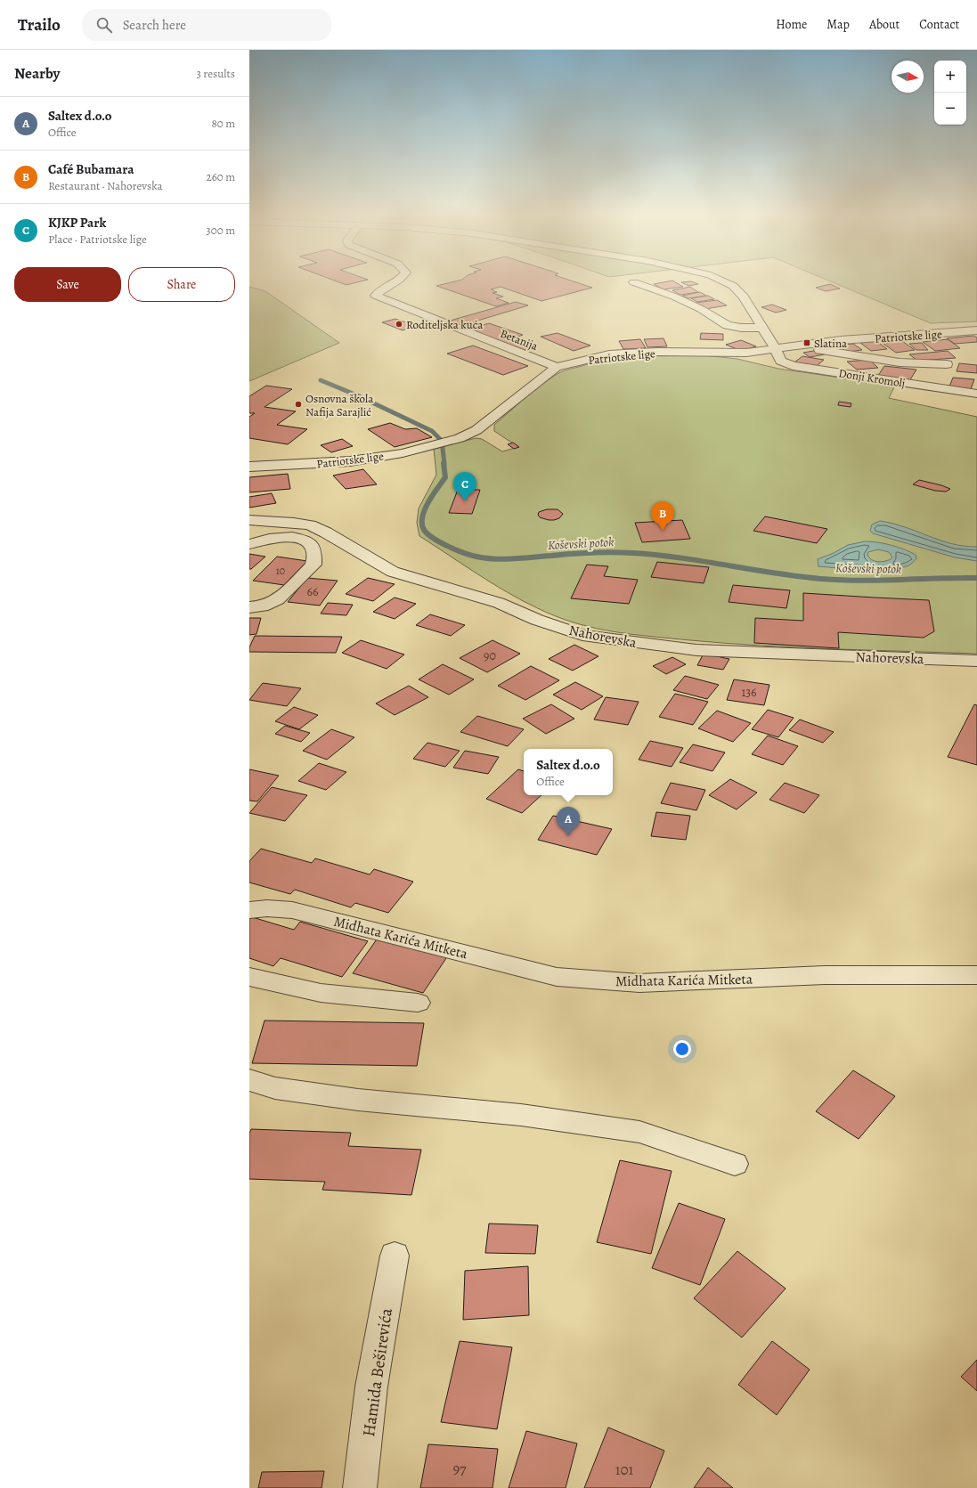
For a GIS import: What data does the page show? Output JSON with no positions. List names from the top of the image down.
{
  "streets": {
    "street": [
      "Patriotske lige",
      "Betanija",
      "Donji Kromolj",
      "Nahorevska",
      "Midhata Karića Mitketa",
      "Hamida Beširevića"
    ]
  },
  "crossings": [
    ["Patriotske lige", "Betanija"],
    ["Patriotske lige", "Donji Kromolj"]
  ],
  "water": ["Koševski potok"],
  "places": {
    "other": ["Roditeljska kuća", "Osnovna škola Nafija Sarajlić"],
    "transit": ["Slatina"]
  },
  "house_numbers": [
    "10",
    "66",
    "90",
    "136",
    "97",
    "101"
  ],
  "north": "right",
  "page": {
    "header": "Trailo",
    "search": "Search here",
    "nav": [
      "Home",
      "Map",
      "About",
      "Contact"
    ],
    "heading": ["Nearby", "3 results"],
    "map_buttons": ["+", "−"],
    "list": [
      {
        "mark": "A",
        "name": "Saltex d.o.o",
        "note": "Office",
        "value": "80 m"
      },
      {
        "mark": "B",
        "name": "Café Bubamara",
        "note": "Restaurant · Nahorevska",
        "value": "260 m"
      },
      {
        "mark": "C",
        "name": "KJKP Park",
        "note": "Place · Patriotske lige",
        "value": "300 m"
      }
    ],
    "buttons": ["Save", "Share"],
    "pins": ["C", "B", "A"],
    "popup": ["Saltex d.o.o", "Office"]
  }
}
